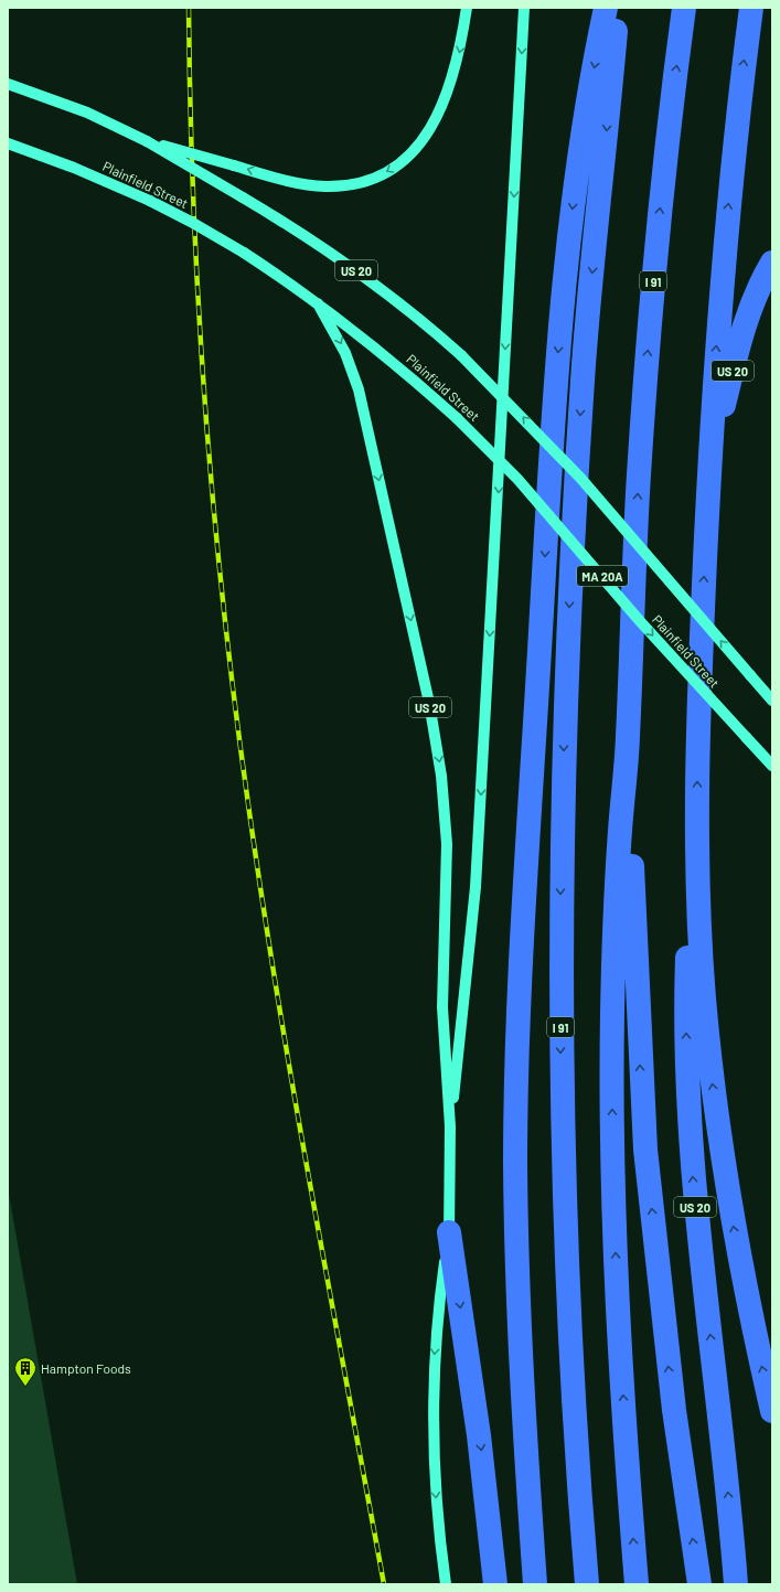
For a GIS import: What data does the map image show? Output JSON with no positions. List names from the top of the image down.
{
  "streets": {
    "highway": ["US 20", "I 91"],
    "main road": ["Plainfield Street", "MA 20A"]
  },
  "crossings": [
    ["Plainfield Street", "US 20"]
  ],
  "places": {
    "building": ["Hampton Foods"]
  }
}
